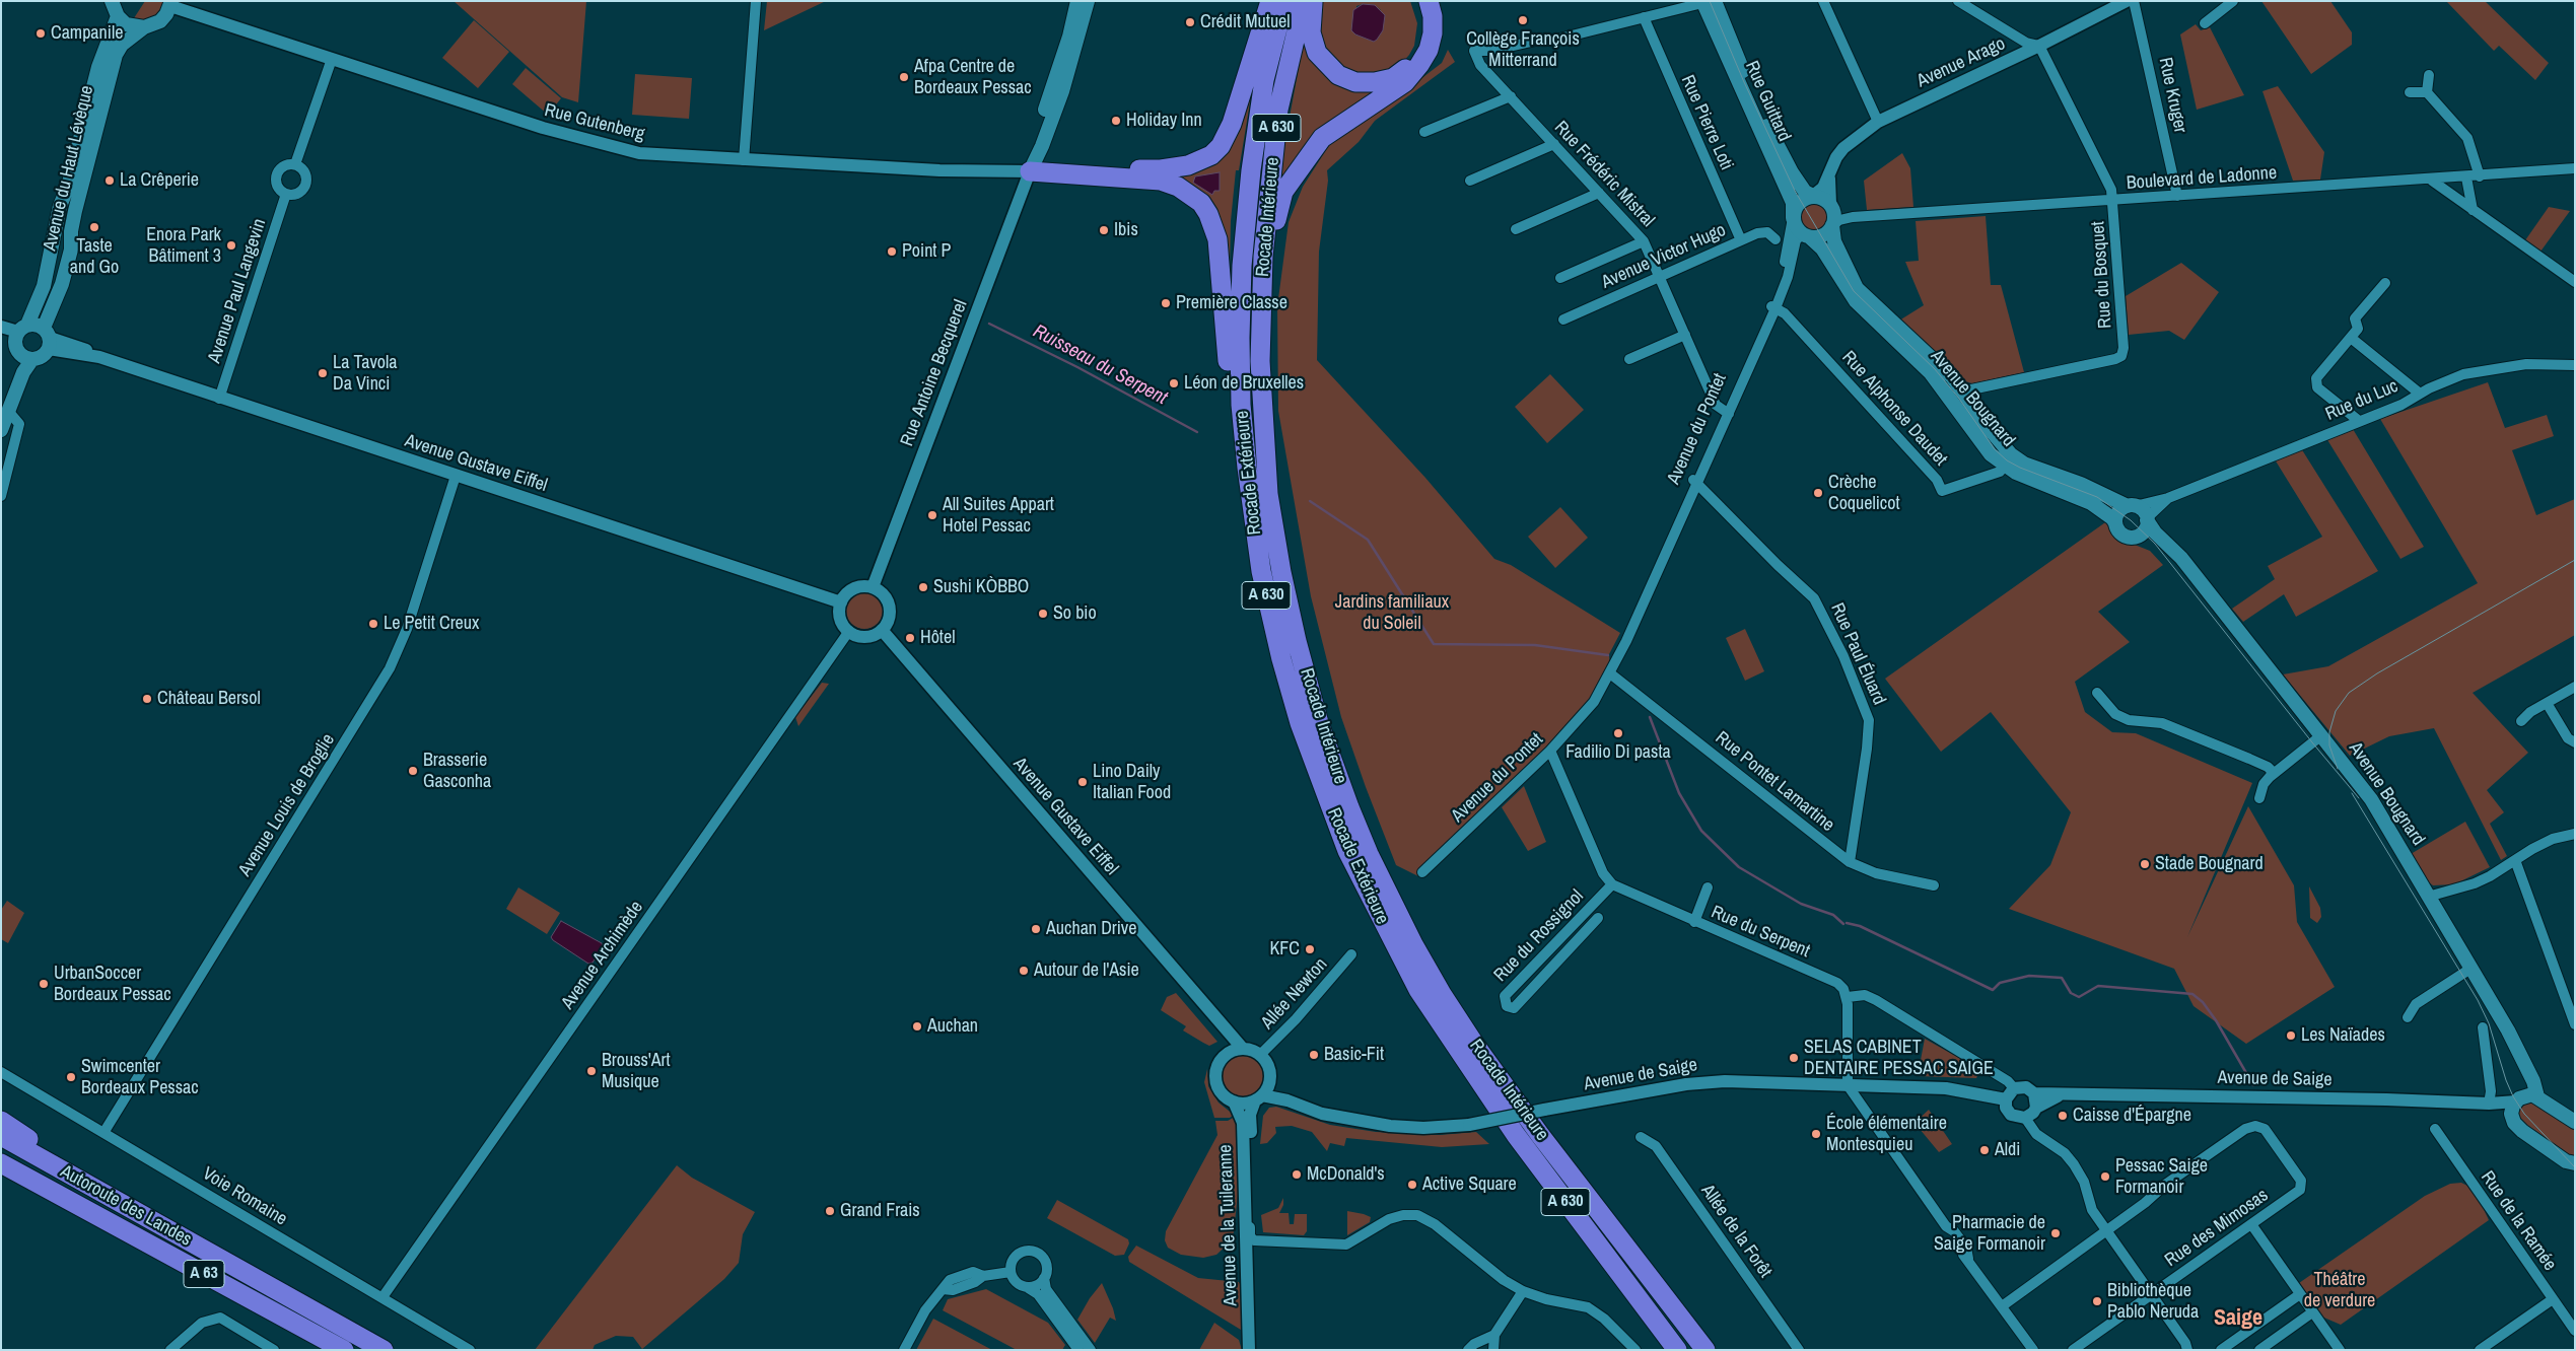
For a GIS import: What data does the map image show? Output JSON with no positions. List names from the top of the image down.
{
  "streets": {
    "highway": [
      "A 630",
      "Rocade Intérieure",
      "Rocade Extérieure",
      "Autoroute des Landes",
      "A 63"
    ],
    "main road": [
      "Rue Guittard",
      "Avenue du Haut Lévèque",
      "Rue Antoine Becquerel",
      "Avenue Bougnard"
    ],
    "street": [
      "Avenue Arago",
      "Rue Kruger",
      "Rue Gutenberg",
      "Rue Pierre Loti",
      "Rue Frédéric Mistral",
      "Boulevard de Ladonne",
      "Avenue Victor Hugo",
      "Rue du Bosquet",
      "Avenue Paul Langevin",
      "Rue du Luc",
      "Rue Alphonse Daudet",
      "Avenue du Pontet",
      "Avenue Gustave Eiffel",
      "Rue Paul Éluard",
      "Rue Pontet Lamartine",
      "Avenue Louis de Broglie",
      "Rue du Serpent",
      "Rue du Rossignol",
      "Avenue Archimède",
      "Allée Newton",
      "Avenue de Saige",
      "Voie Romaine",
      "Rue de la Ramée",
      "Avenue de la Tuileranne",
      "Rue des Mimosas",
      "Allée de la Forêt"
    ]
  },
  "crossings": [
    ["Avenue Arago", "Rue Guittard"],
    ["Avenue Arago", "Boulevard de Ladonne"],
    ["Avenue Arago", "Rue du Bosquet"],
    ["Avenue Arago", "Avenue Bougnard"],
    ["Avenue Arago", "Avenue du Pontet"],
    ["Rue Kruger", "Boulevard de Ladonne"],
    ["Rue Guittard", "Boulevard de Ladonne"],
    ["Rue Guittard", "Avenue Bougnard"],
    ["Rue Guittard", "Avenue du Pontet"],
    ["Rue Gutenberg", "Avenue du Haut Lévèque"],
    ["Rue Gutenberg", "Rue Antoine Becquerel"],
    ["Rue Pierre Loti", "Rue Frédéric Mistral"],
    ["Rue Pierre Loti", "Avenue Victor Hugo"],
    ["Avenue du Haut Lévèque", "Avenue Gustave Eiffel"],
    ["Rue Frédéric Mistral", "Avenue Victor Hugo"],
    ["Rue Frédéric Mistral", "Avenue du Pontet"],
    ["Boulevard de Ladonne", "Rue du Bosquet"],
    ["Boulevard de Ladonne", "Avenue Bougnard"],
    ["Boulevard de Ladonne", "Avenue du Pontet"],
    ["Avenue Victor Hugo", "Avenue du Pontet"],
    ["Rue du Bosquet", "Avenue Bougnard"],
    ["Avenue Paul Langevin", "Avenue Gustave Eiffel"],
    ["Rue Antoine Becquerel", "Avenue Gustave Eiffel"],
    ["Rue Antoine Becquerel", "Avenue Archimède"],
    ["Avenue Bougnard", "Rue du Luc"],
    ["Avenue Bougnard", "Rue Alphonse Daudet"],
    ["Avenue Bougnard", "Avenue du Pontet"],
    ["Rue Alphonse Daudet", "Avenue du Pontet"],
    ["Avenue du Pontet", "Rue Paul Éluard"],
    ["Avenue du Pontet", "Rue Pontet Lamartine"],
    ["Avenue Gustave Eiffel", "Avenue Louis de Broglie"],
    ["Avenue Gustave Eiffel", "Avenue Archimède"],
    ["Avenue Gustave Eiffel", "Allée Newton"],
    ["Avenue Gustave Eiffel", "Avenue de Saige"],
    ["Avenue Gustave Eiffel", "Avenue de la Tuileranne"],
    ["Rue Paul Éluard", "Rue Pontet Lamartine"],
    ["Avenue Louis de Broglie", "Voie Romaine"],
    ["Rue du Serpent", "Rue du Rossignol"],
    ["Avenue Archimède", "Voie Romaine"],
    ["Allée Newton", "Avenue de Saige"],
    ["Allée Newton", "Avenue de la Tuileranne"],
    ["Avenue de Saige", "Avenue de la Tuileranne"]
  ],
  "districts": ["Saige"],
  "water": ["Ruisseau du Serpent"],
  "parks": ["Jardins familiaux du Soleil", "Théâtre de verdure"],
  "places": [
    "Collège François Mitterrand",
    "Crédit Mutuel",
    "Campanile",
    "Afpa Centre de Bordeaux Pessac",
    "Holiday Inn",
    "La Crêperie",
    "Taste and Go",
    "Ibis",
    "Enora Park Bâtiment 3",
    "Point P",
    "Première Classe",
    "La Tavola Da Vinci",
    "Léon de Bruxelles",
    "Crèche Coquelicot",
    "All Suites Appart Hotel Pessac",
    "Sushi KÒBBO",
    "So bio",
    "Le Petit Creux",
    "Hôtel",
    "Château Bersol",
    "Fadilio Di pasta",
    "Brasserie Gasconha",
    "Lino Daily Italian Food",
    "Stade Bougnard",
    "Auchan Drive",
    "KFC",
    "Autour de l'Asie",
    "UrbanSoccer Bordeaux Pessac",
    "Auchan",
    "Les Naïades",
    "Basic-Fit",
    "SELAS CABINET DENTAIRE PESSAC SAIGE",
    "Brouss'Art Musique",
    "Swimcenter Bordeaux Pessac",
    "Caisse d'Épargne",
    "École élémentaire Montesquieu",
    "Aldi",
    "McDonald's",
    "Pessac Saige Formanoir",
    "Active Square",
    "Grand Frais",
    "Pharmacie de Saige Formanoir",
    "Bibliothèque Pablo Neruda"
  ]
}
